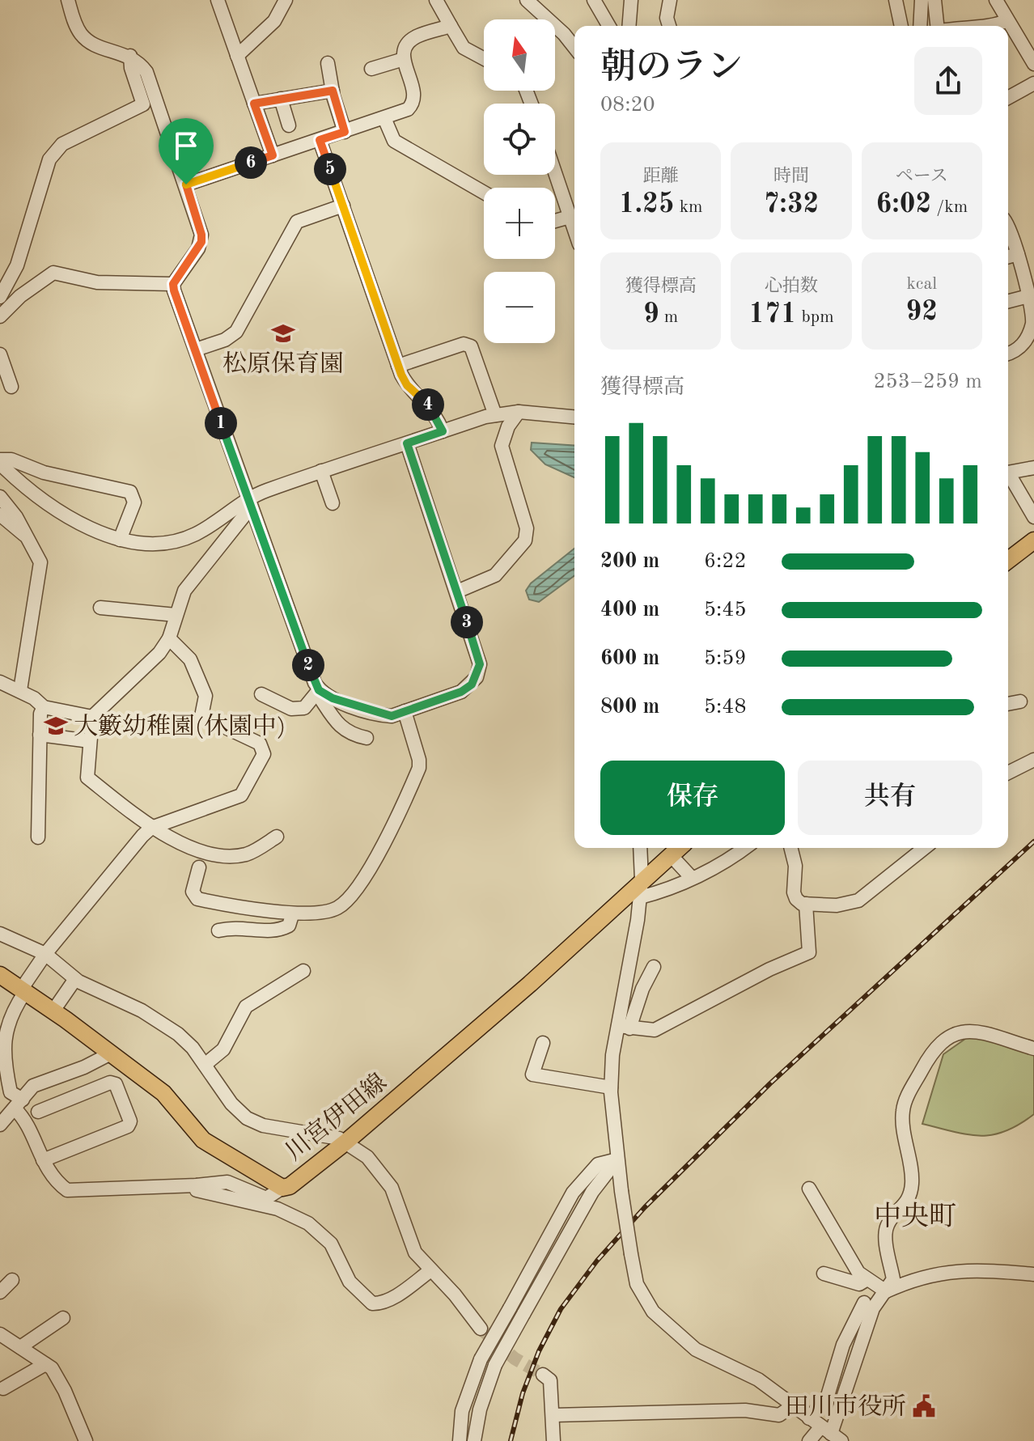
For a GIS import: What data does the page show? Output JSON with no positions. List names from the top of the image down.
{
  "streets": {
    "main road": ["川宮伊田線"]
  },
  "districts": ["中央町"],
  "places": {
    "school or university": ["松原保育園", "大籔幼稚園(休園中)"],
    "public building": ["田川市役所"]
  },
  "north": "top",
  "page": {
    "map_buttons": ["+", "−"],
    "heading": ["朝のラン", "08:20"],
    "stats": [
      ["距離", "1.25 km"],
      ["時間", "7:32"],
      ["ペース", "6:02 /km"],
      ["獲得標高", "9 m"],
      ["心拍数", "171 bpm"],
      ["kcal", "92"]
    ],
    "pins": [
      "6",
      "5",
      "4",
      "1",
      "3",
      "2"
    ],
    "chart": ["獲得標高", "253–259 m"],
    "list": [
      {
        "name": "200 m",
        "note": "6:22"
      },
      {
        "name": "400 m",
        "note": "5:45"
      },
      {
        "name": "600 m",
        "note": "5:59"
      },
      {
        "name": "800 m",
        "note": "5:48"
      }
    ],
    "buttons": ["保存", "共有"]
  }
}
